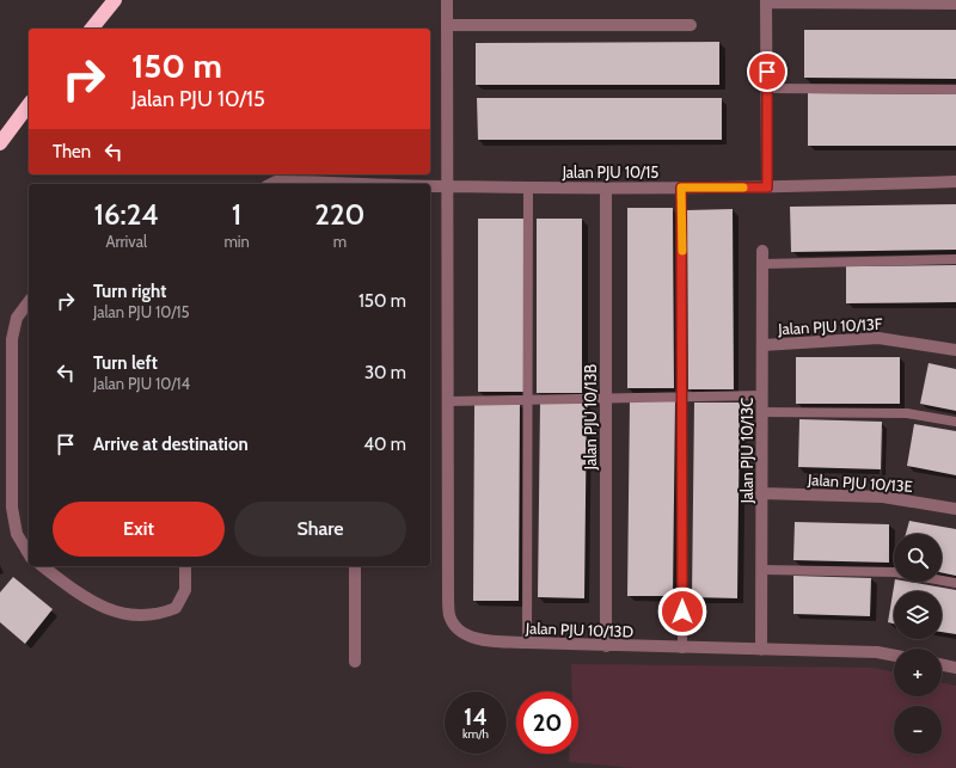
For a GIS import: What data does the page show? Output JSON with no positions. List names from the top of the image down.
{
  "streets": {
    "street": [
      "Jalan PJU 10/15",
      "Jalan PJU 10/13F",
      "Jalan PJU 10/13B",
      "Jalan PJU 10/13C",
      "Jalan PJU 10/13E",
      "Jalan PJU 10/13D"
    ]
  },
  "crossings": [
    ["Jalan PJU 10/15", "Jalan PJU 10/13B"],
    ["Jalan PJU 10/13F", "Jalan PJU 10/13C"],
    ["Jalan PJU 10/13B", "Jalan PJU 10/13D"],
    ["Jalan PJU 10/13C", "Jalan PJU 10/13E"],
    ["Jalan PJU 10/13C", "Jalan PJU 10/13D"]
  ],
  "page": {
    "turn": ["150 m", "Jalan PJU 10/15"],
    "then": "Then",
    "eta": [
      "16:24",
      "Arrival",
      "1",
      "min",
      "220",
      "m"
    ],
    "list": [
      {
        "name": "Turn right",
        "note": "Jalan PJU 10/15",
        "value": "150 m"
      },
      {
        "name": "Turn left",
        "note": "Jalan PJU 10/14",
        "value": "30 m"
      },
      {
        "name": "Arrive at destination",
        "value": "40 m"
      }
    ],
    "buttons": ["Exit", "Share"],
    "map_buttons": ["+", "−"],
    "speed": "14 km/h",
    "limit": "20"
  }
}
